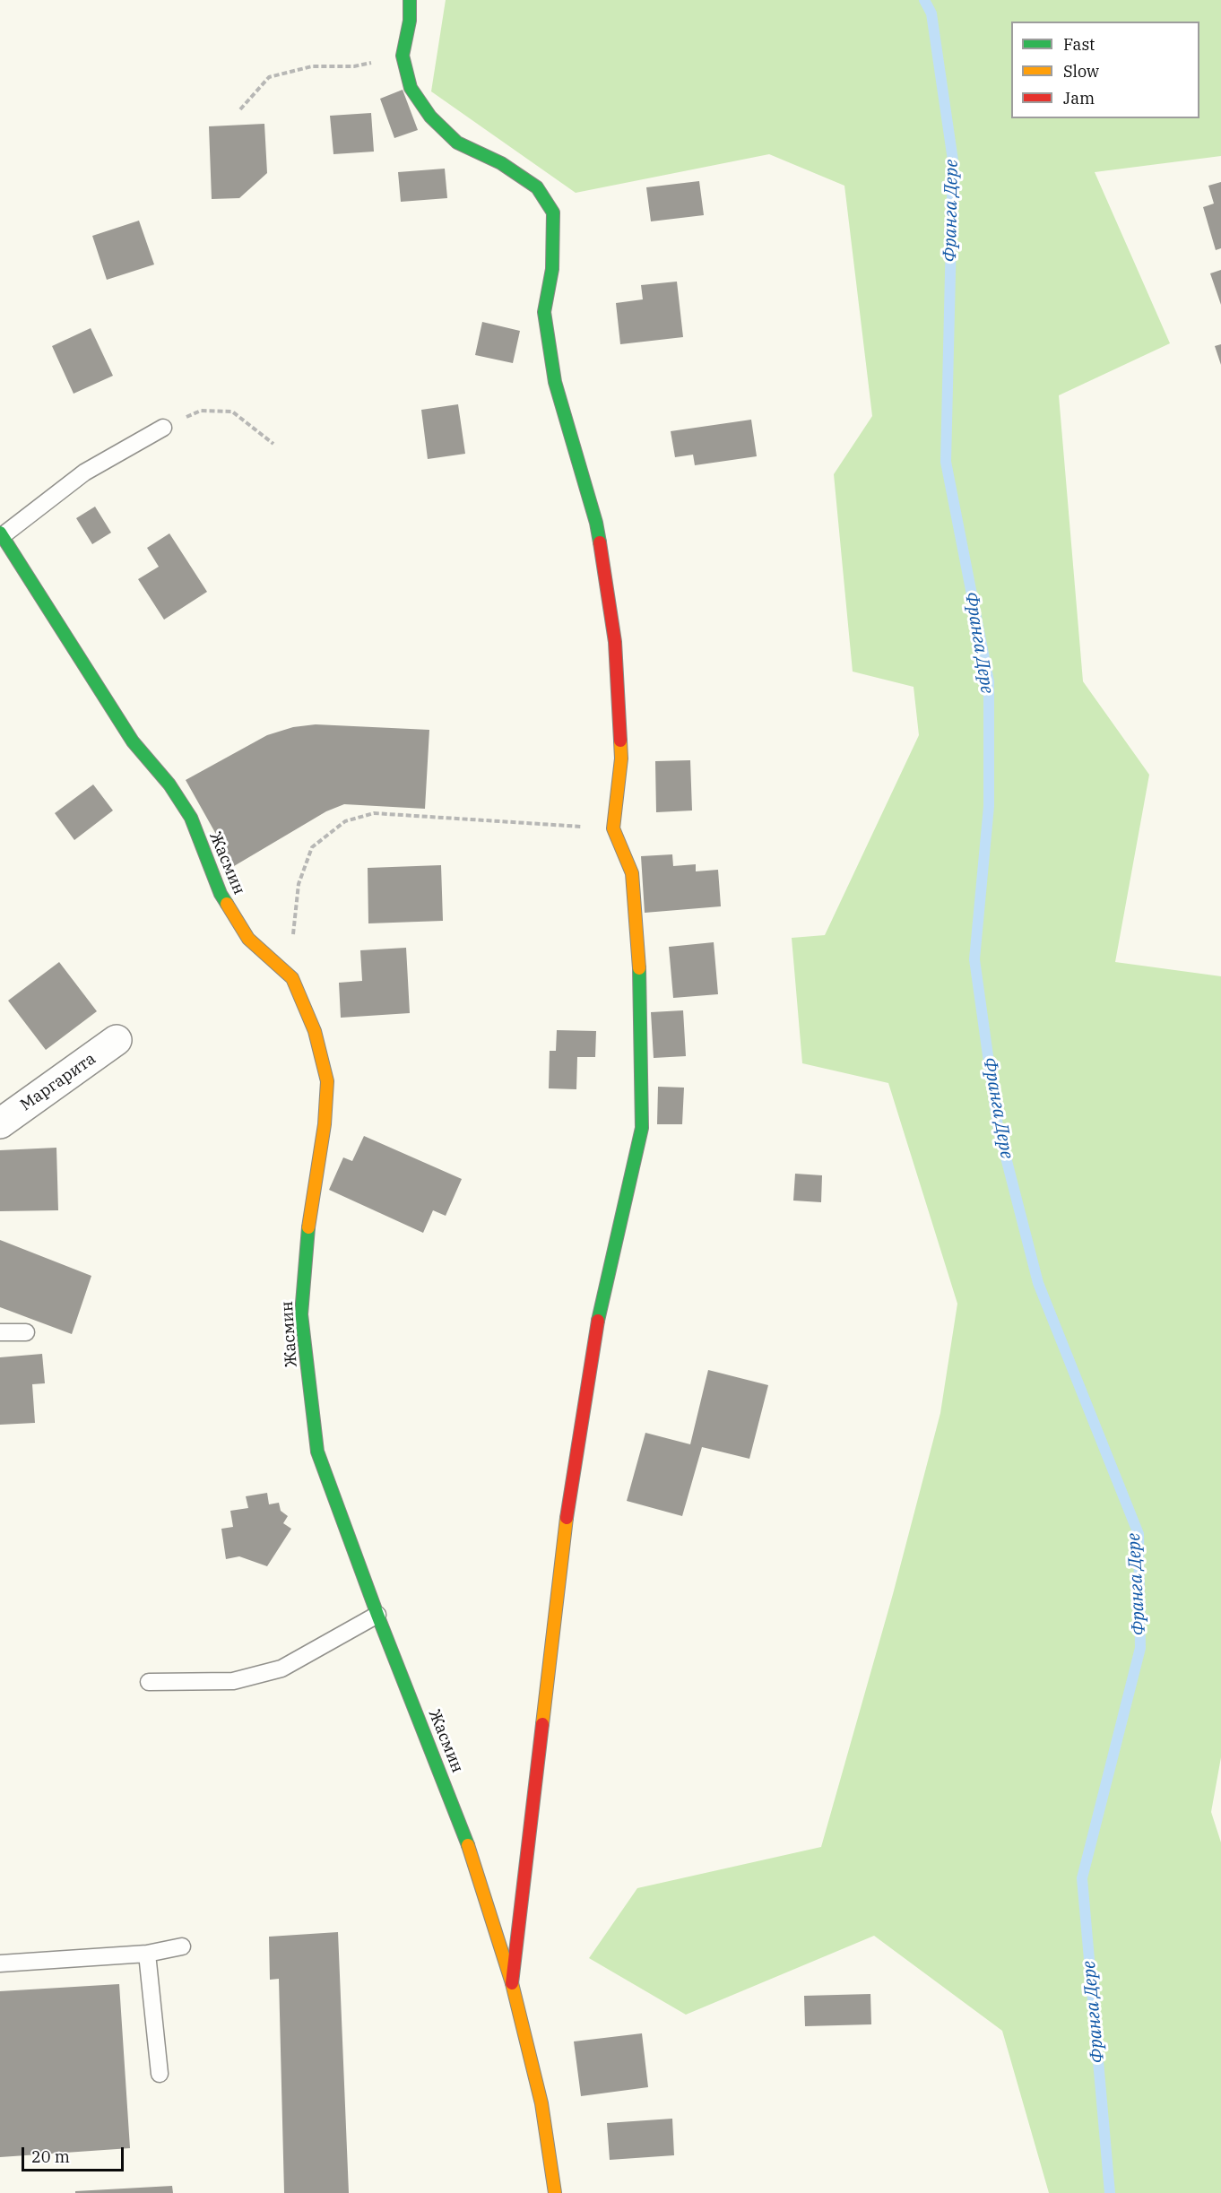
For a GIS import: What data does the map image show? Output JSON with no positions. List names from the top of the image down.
{
  "streets": {
    "street": ["Жасмин", "Маргарита"]
  },
  "water": ["Франга Дере"],
  "legend": ["Fast", "Slow", "Jam"],
  "scale_bar": "20 m"
}
